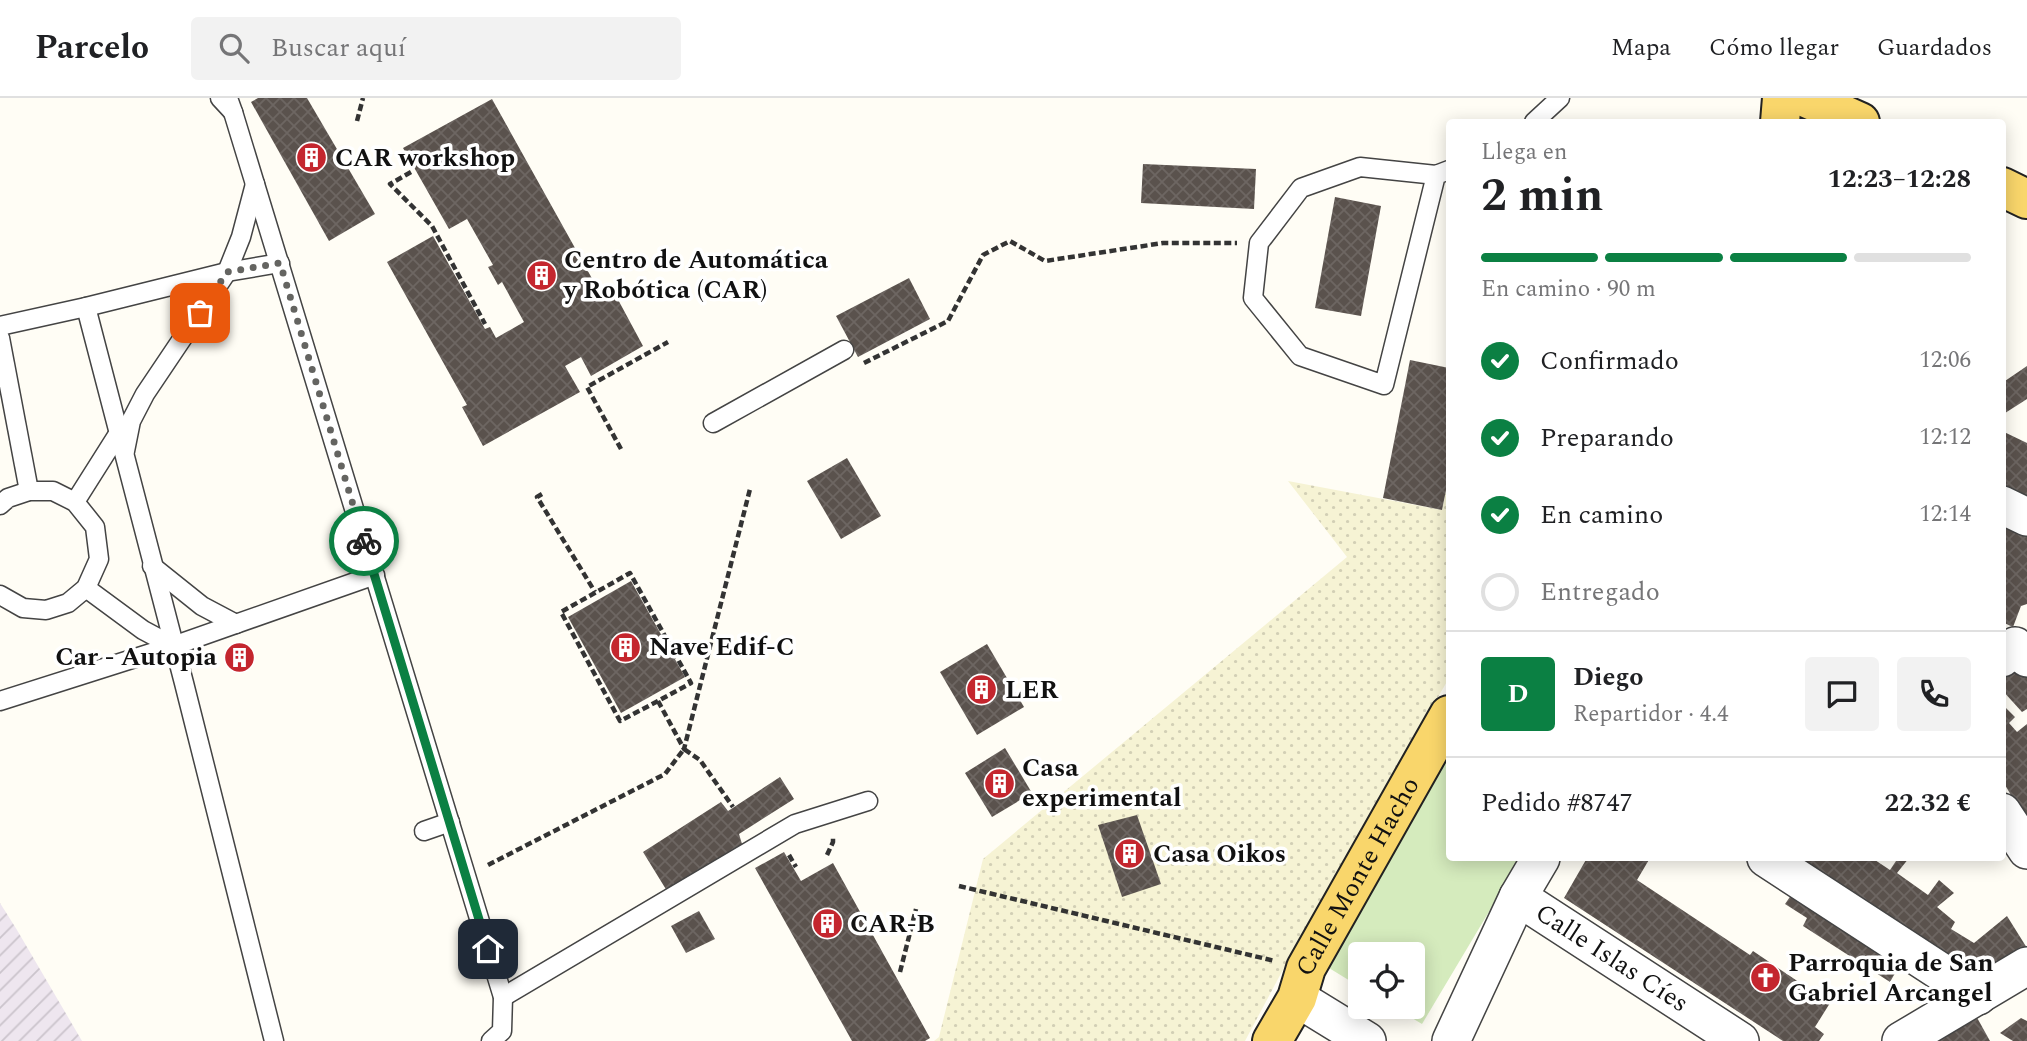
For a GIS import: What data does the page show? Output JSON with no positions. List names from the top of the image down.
{
  "streets": {
    "main road": ["Calle Monte Hacho"],
    "street": ["Calle Islas Cíes"]
  },
  "places": {
    "building": [
      "CAR workshop",
      "Centro de Automática y Robótica (CAR)",
      "Nave Edif-C",
      "Car - Autopia",
      "LER",
      "Casa experimental",
      "Casa Oikos",
      "CAR-B"
    ],
    "church": ["Parroquia de San Gabriel Arcangel"]
  },
  "page": {
    "header": "Parcelo",
    "search": "Buscar aquí",
    "nav": ["Mapa", "Cómo llegar", "Guardados"],
    "heading": ["2 min", "Llega en", "12:23–12:28"],
    "panel": [
      "Diego",
      "Repartidor · 4.4",
      "Pedido #8747",
      "22.32 €"
    ],
    "bar": "En camino · 90 m",
    "list": [
      ["Confirmado", "12:06"],
      ["Preparando", "12:12"],
      ["En camino", "12:14"],
      "Entregado"
    ],
    "round": "D"
  }
}
